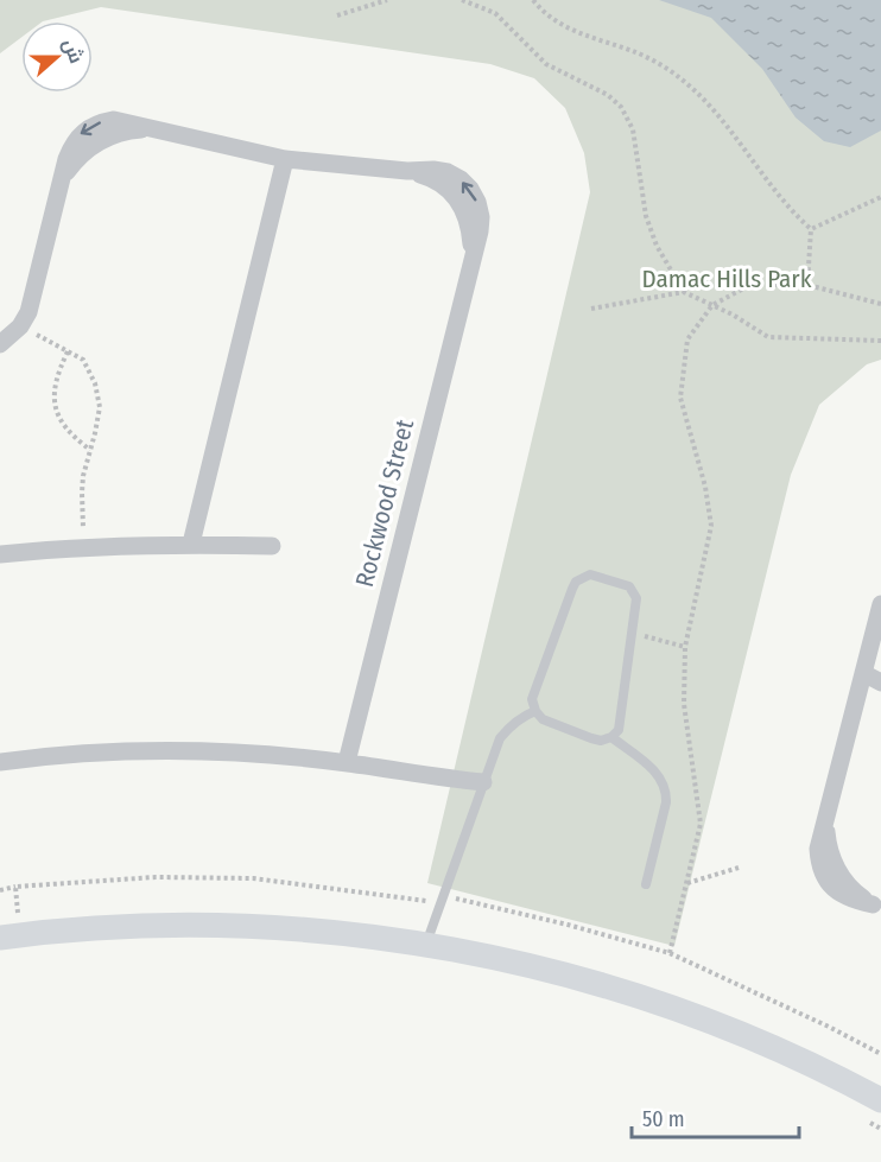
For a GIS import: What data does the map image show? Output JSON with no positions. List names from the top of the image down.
{
  "streets": {
    "street": ["Rockwood Street"]
  },
  "parks": ["Damac Hills Park"],
  "scale_bar": "50 m",
  "north": "right"
}
